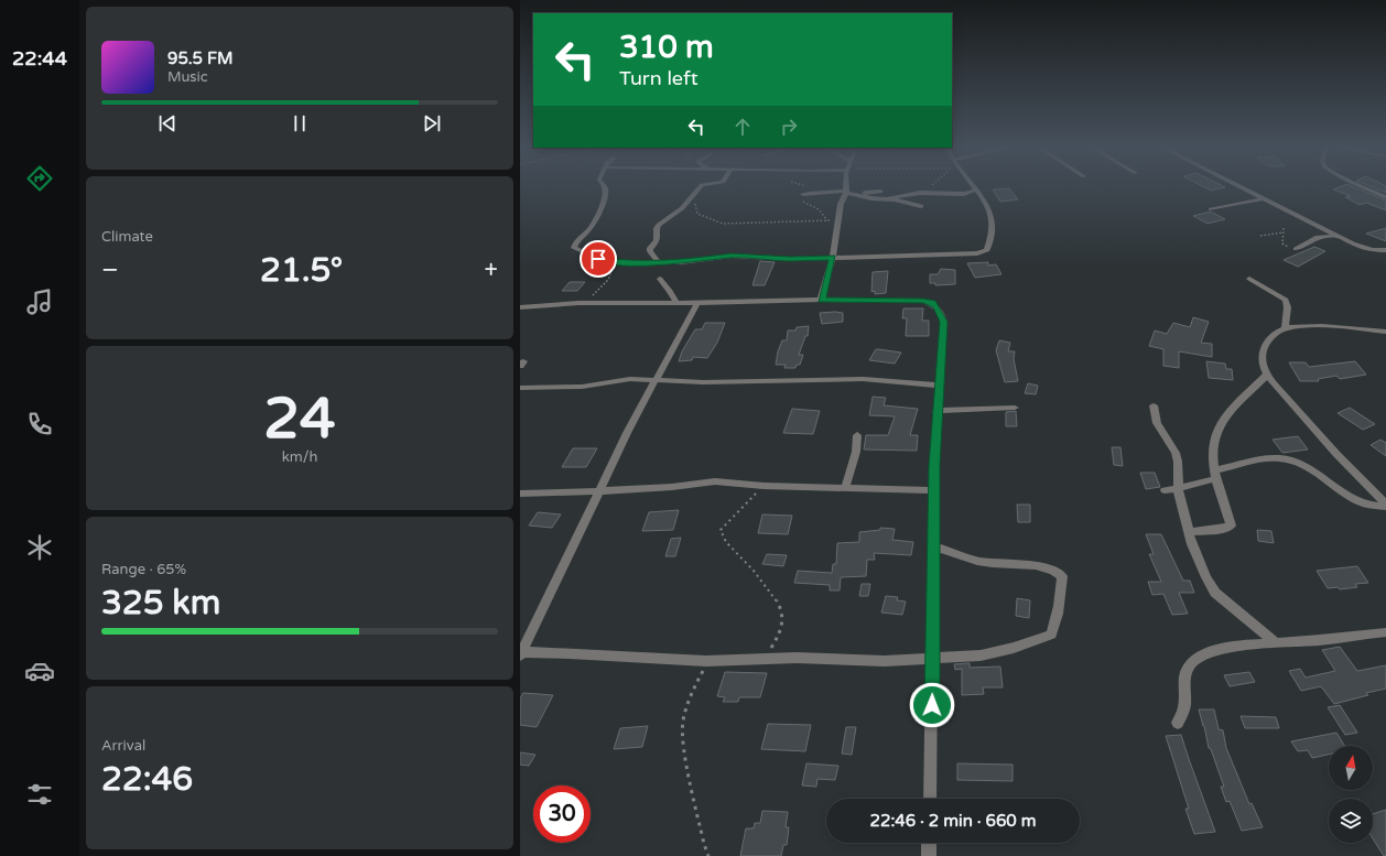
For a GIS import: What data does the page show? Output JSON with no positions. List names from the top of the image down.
{
  "north": "top",
  "page": {
    "tabs": "22:44",
    "turn": ["310 m", "Turn left"],
    "song": ["95.5 FM", "Music"],
    "tile": [
      "Climate",
      ["24", "km/h"],
      ["Range · 65%", "325 km"],
      ["Arrival", "22:46"]
    ],
    "heat": ["−", "21.5°", "+"],
    "limit": "30",
    "trip": "22:46 · 2 min · 660 m"
  }
}
